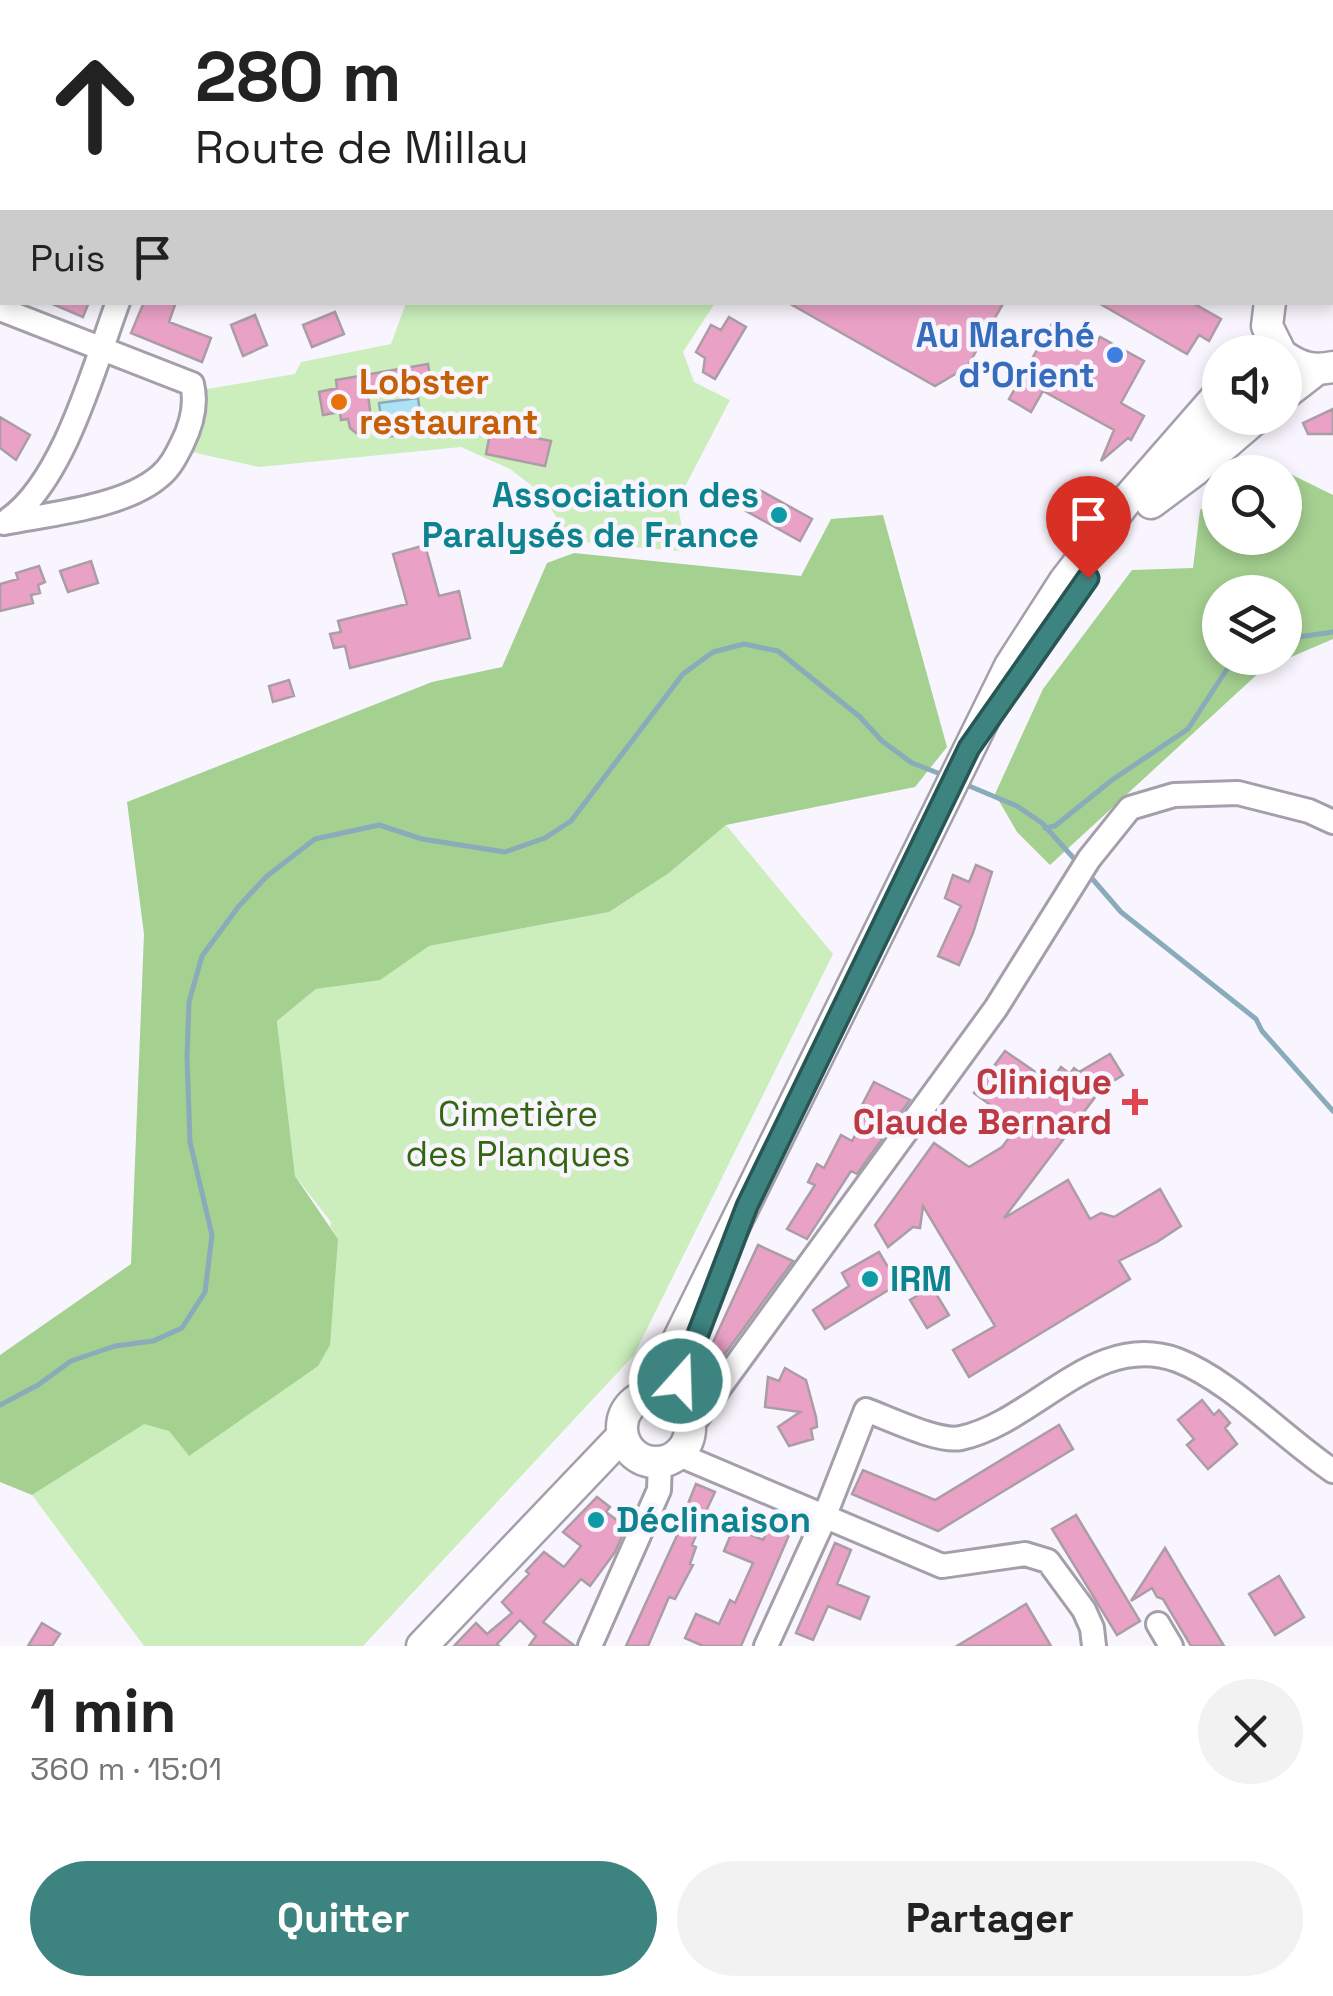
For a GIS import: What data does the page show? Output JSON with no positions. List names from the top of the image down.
{
  "parks": ["Cimetière des Planques"],
  "places": {
    "other": [
      "Au Marché d'Orient",
      "Lobster restaurant",
      "Association des Paralysés de France",
      "IRM",
      "Déclinaison"
    ],
    "health": ["Clinique Claude Bernard"]
  },
  "page": {
    "turn": ["280 m", "Route de Millau"],
    "then": "Puis",
    "heading": ["1 min", "360 m · 15:01"],
    "buttons": ["Quitter", "Partager"]
  }
}
